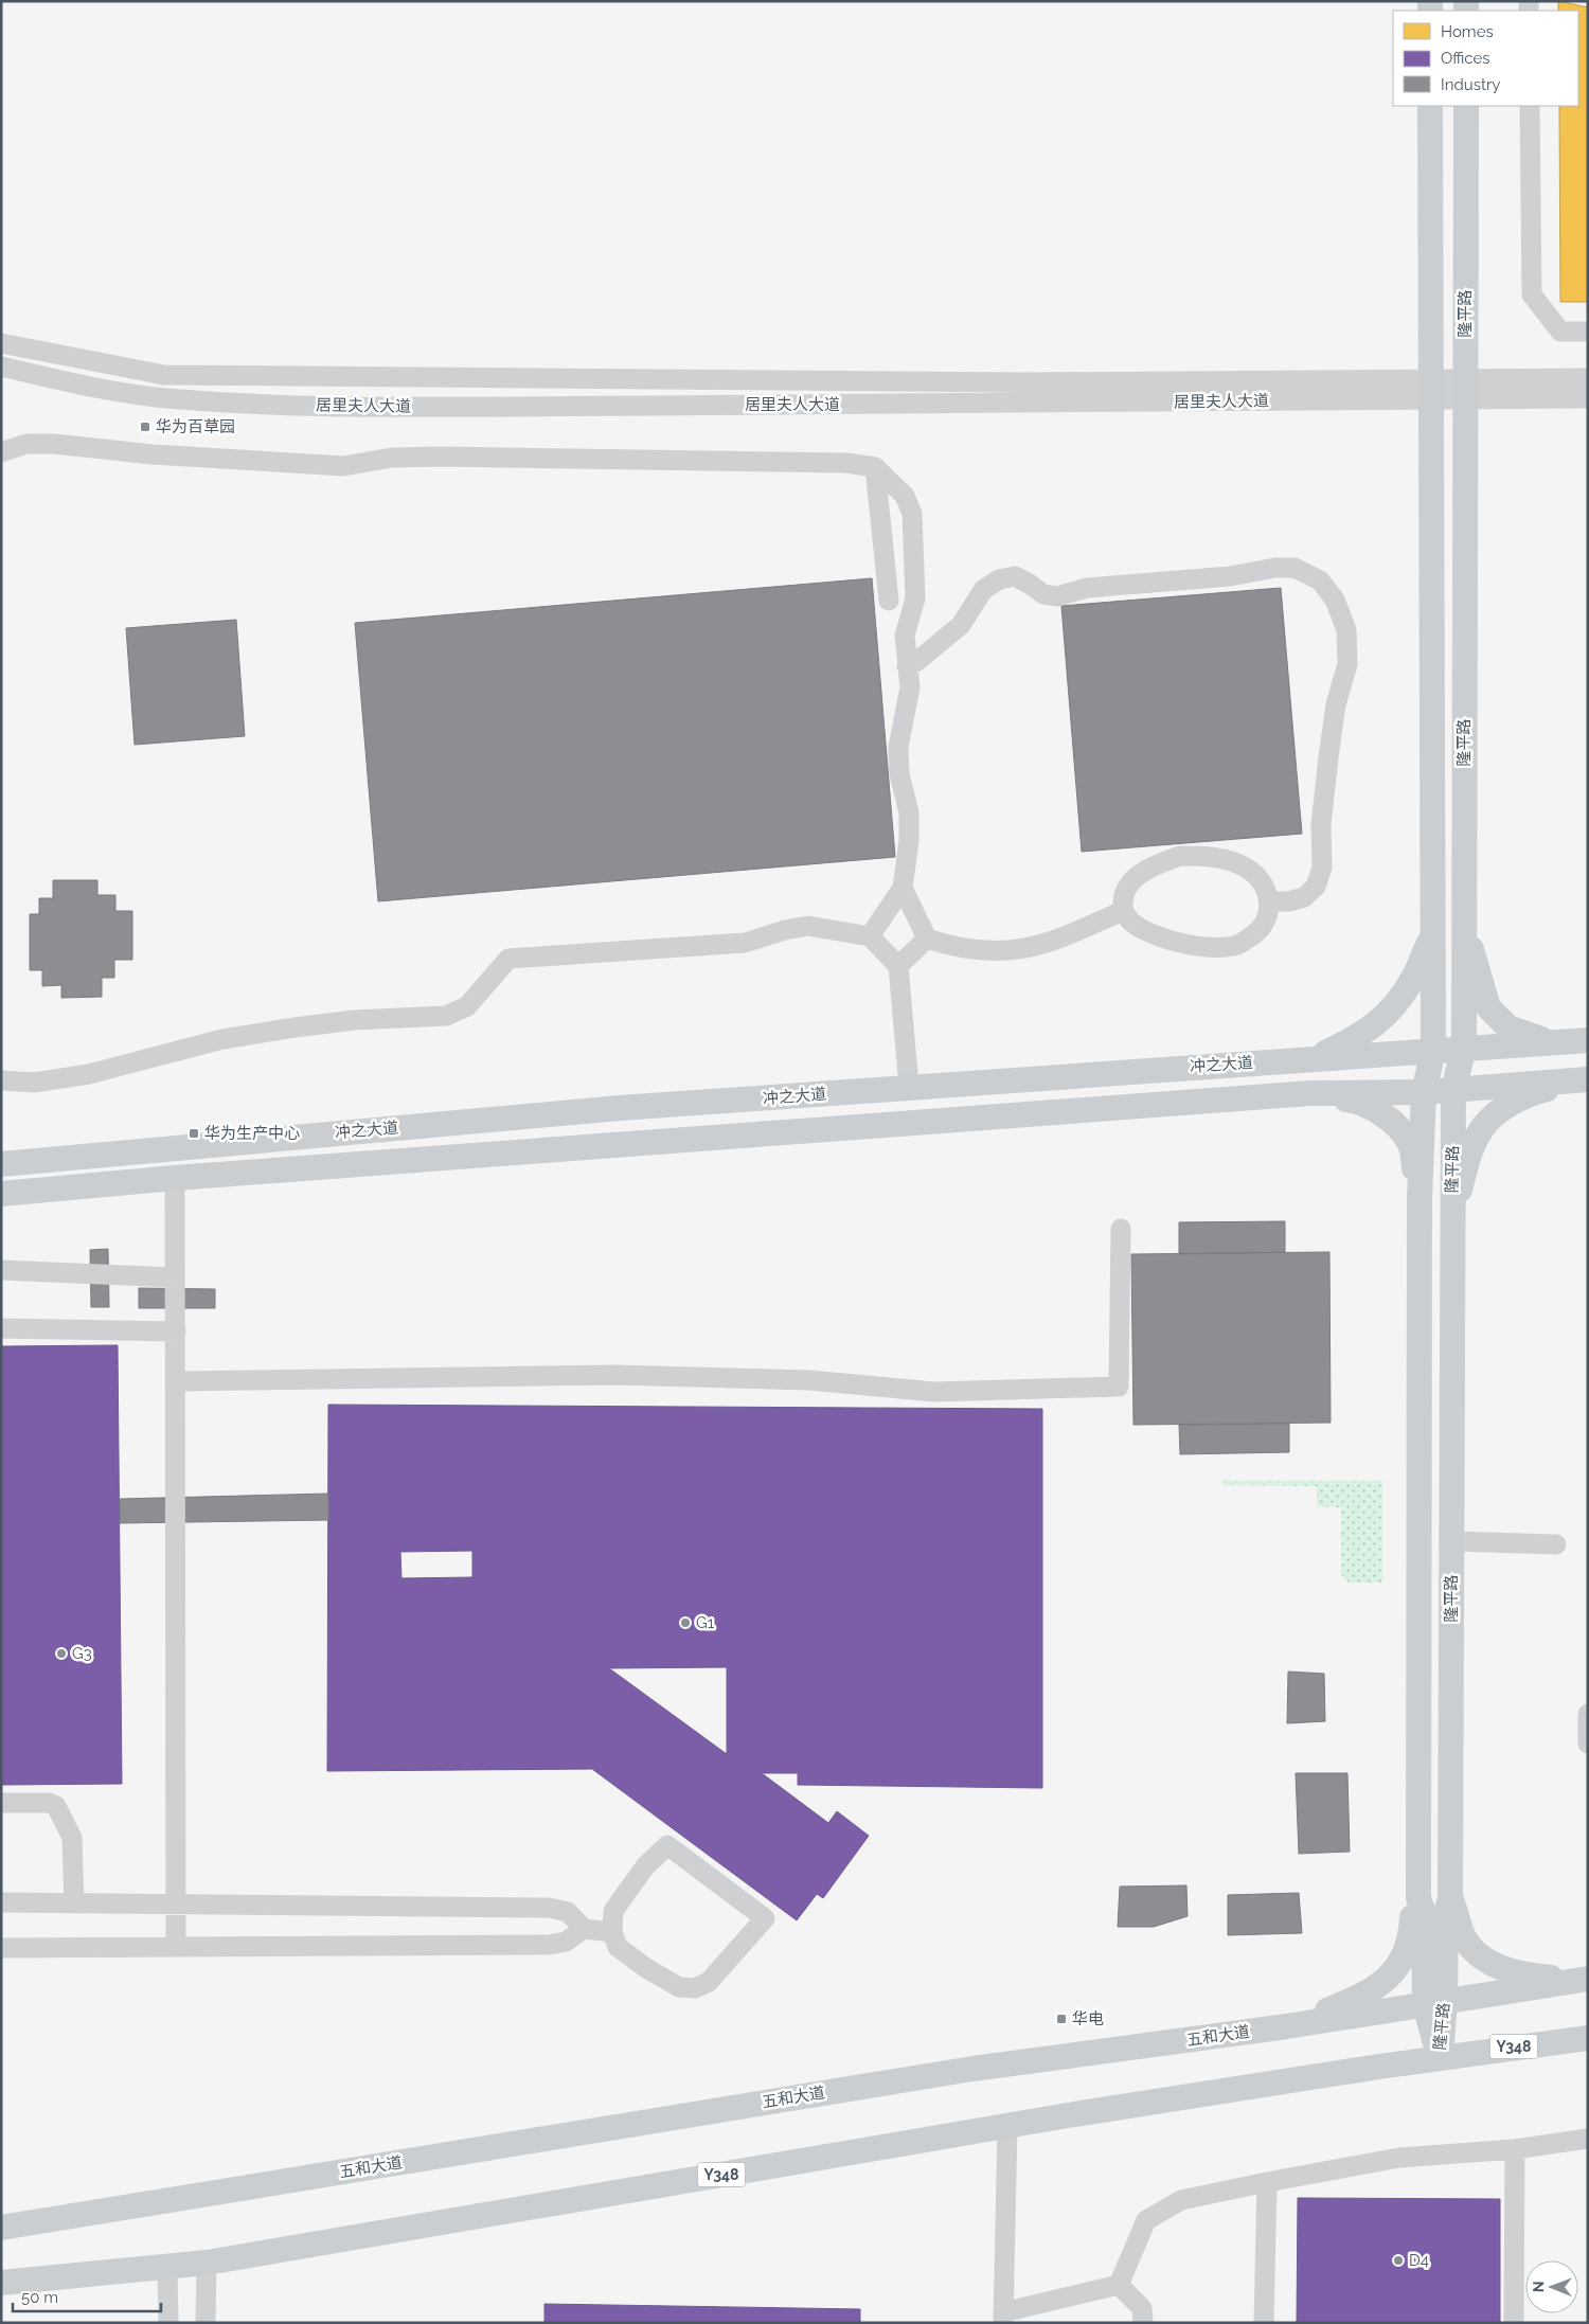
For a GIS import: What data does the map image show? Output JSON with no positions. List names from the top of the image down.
{
  "streets": {
    "main road": [
      "隆平路",
      "冲之大道",
      "五和大道",
      "Y348"
    ],
    "street": ["居里夫人大道"]
  },
  "crossings": [
    ["隆平路", "居里夫人大道"],
    ["隆平路", "冲之大道"],
    ["隆平路", "五和大道"],
    ["隆平路", "Y348"]
  ],
  "places": {
    "transit": ["华为百草园", "华为生产中心", "华电"],
    "other": ["G1", "G3", "D4"]
  },
  "legend": ["Homes", "Offices", "Industry"],
  "scale_bar": "50 m",
  "north": "left"
}
